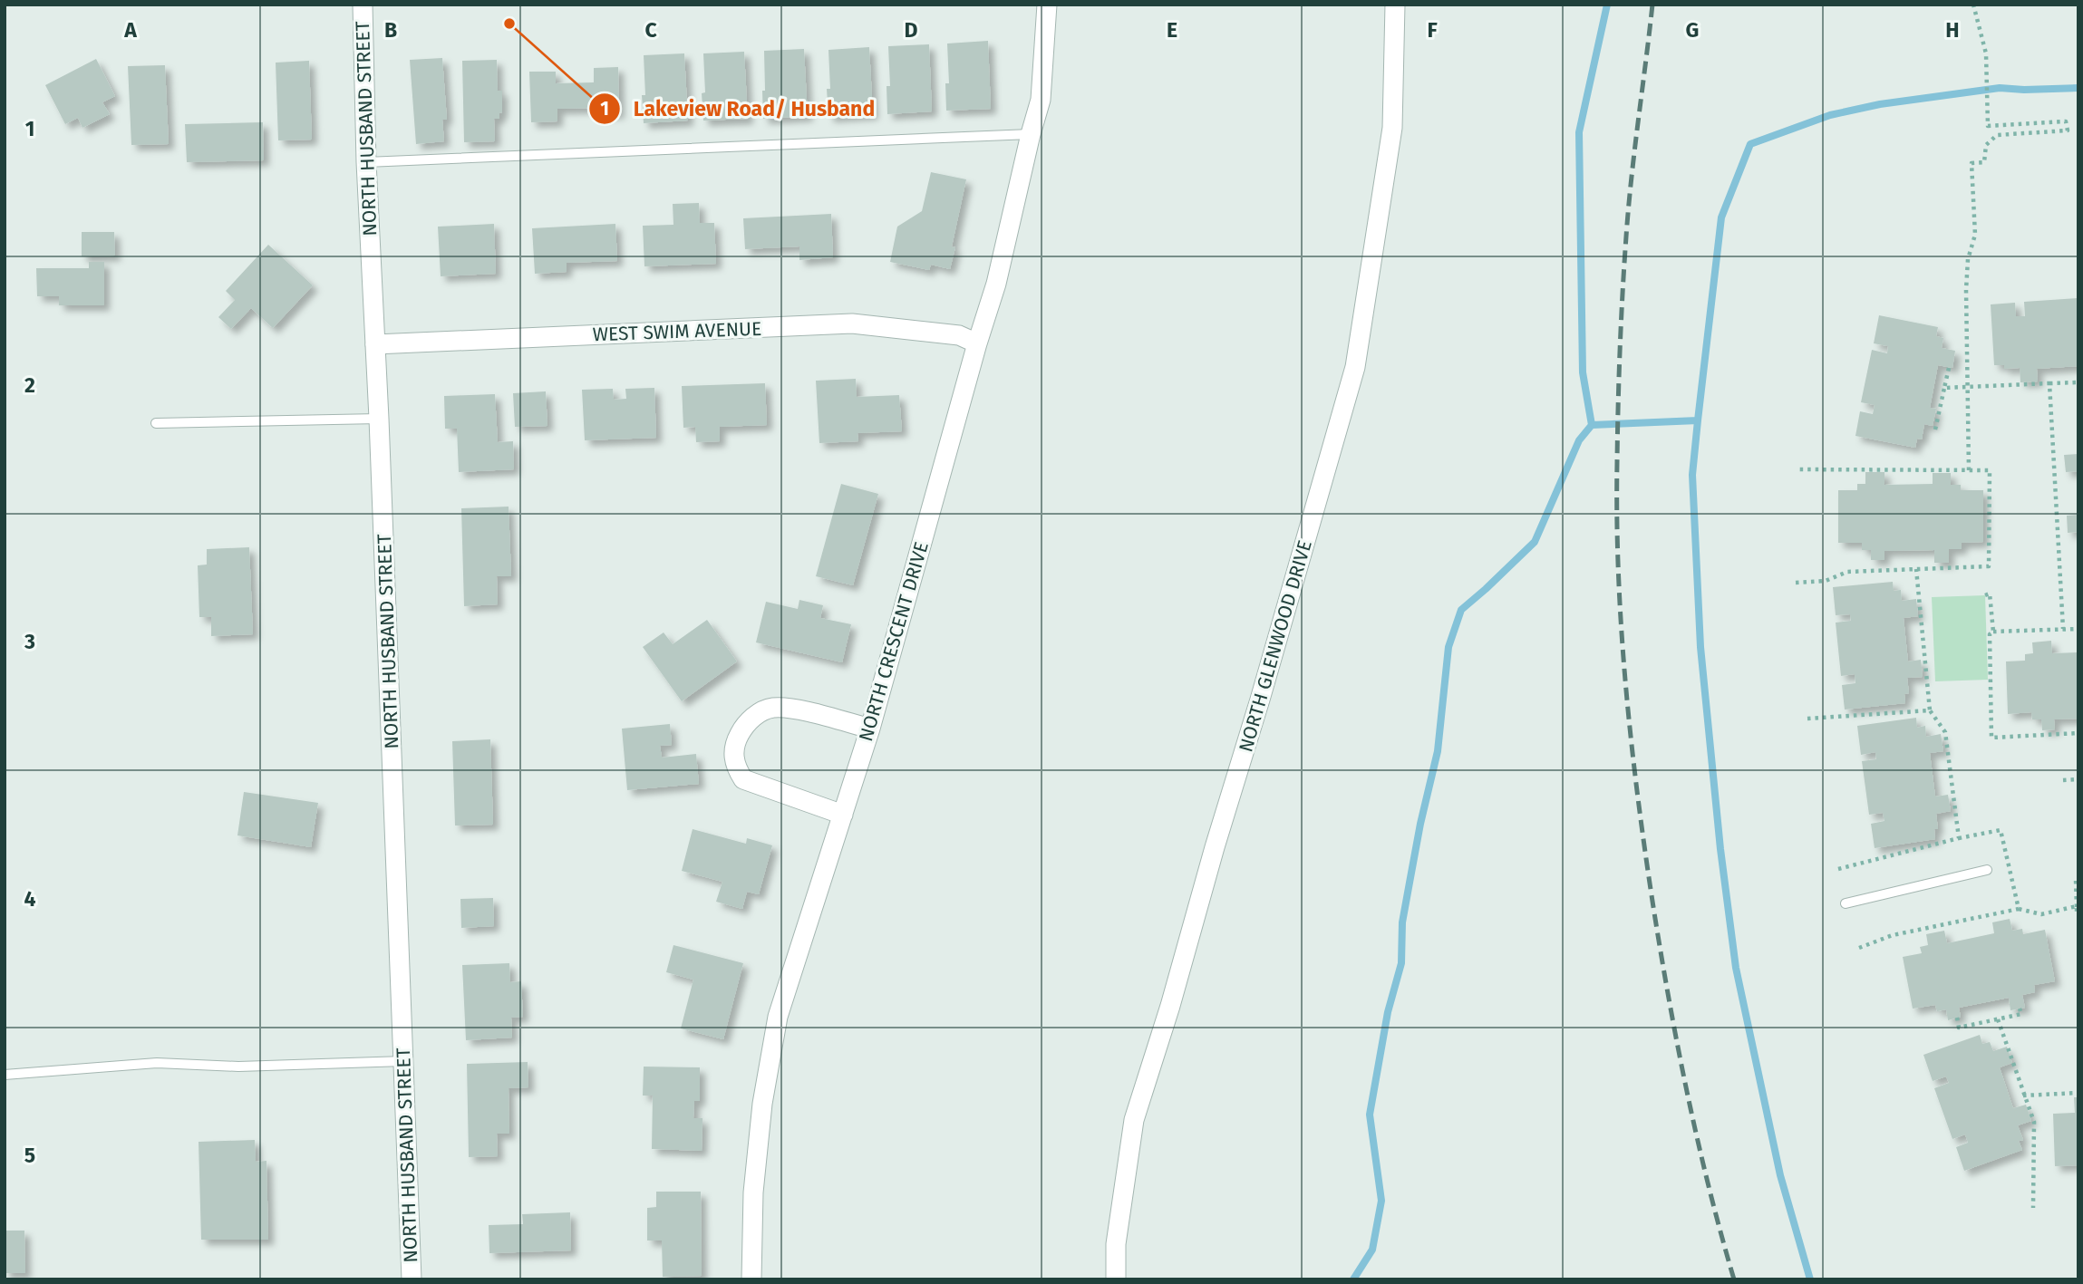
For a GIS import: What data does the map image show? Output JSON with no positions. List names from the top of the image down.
{
  "streets": {
    "street": [
      "NORTH HUSBAND STREET",
      "WEST SWIM AVENUE",
      "NORTH CRESCENT DRIVE",
      "NORTH GLENWOOD DRIVE"
    ]
  },
  "crossings": [
    ["NORTH HUSBAND STREET", "WEST SWIM AVENUE"],
    ["WEST SWIM AVENUE", "NORTH CRESCENT DRIVE"]
  ],
  "places": ["Lakeview Road/ Husband"],
  "grid": {
    "columns": [
      "A",
      "B",
      "C",
      "D",
      "E",
      "F",
      "G",
      "H"
    ],
    "rows": [
      "1",
      "2",
      "3",
      "4",
      "5"
    ]
  }
}
